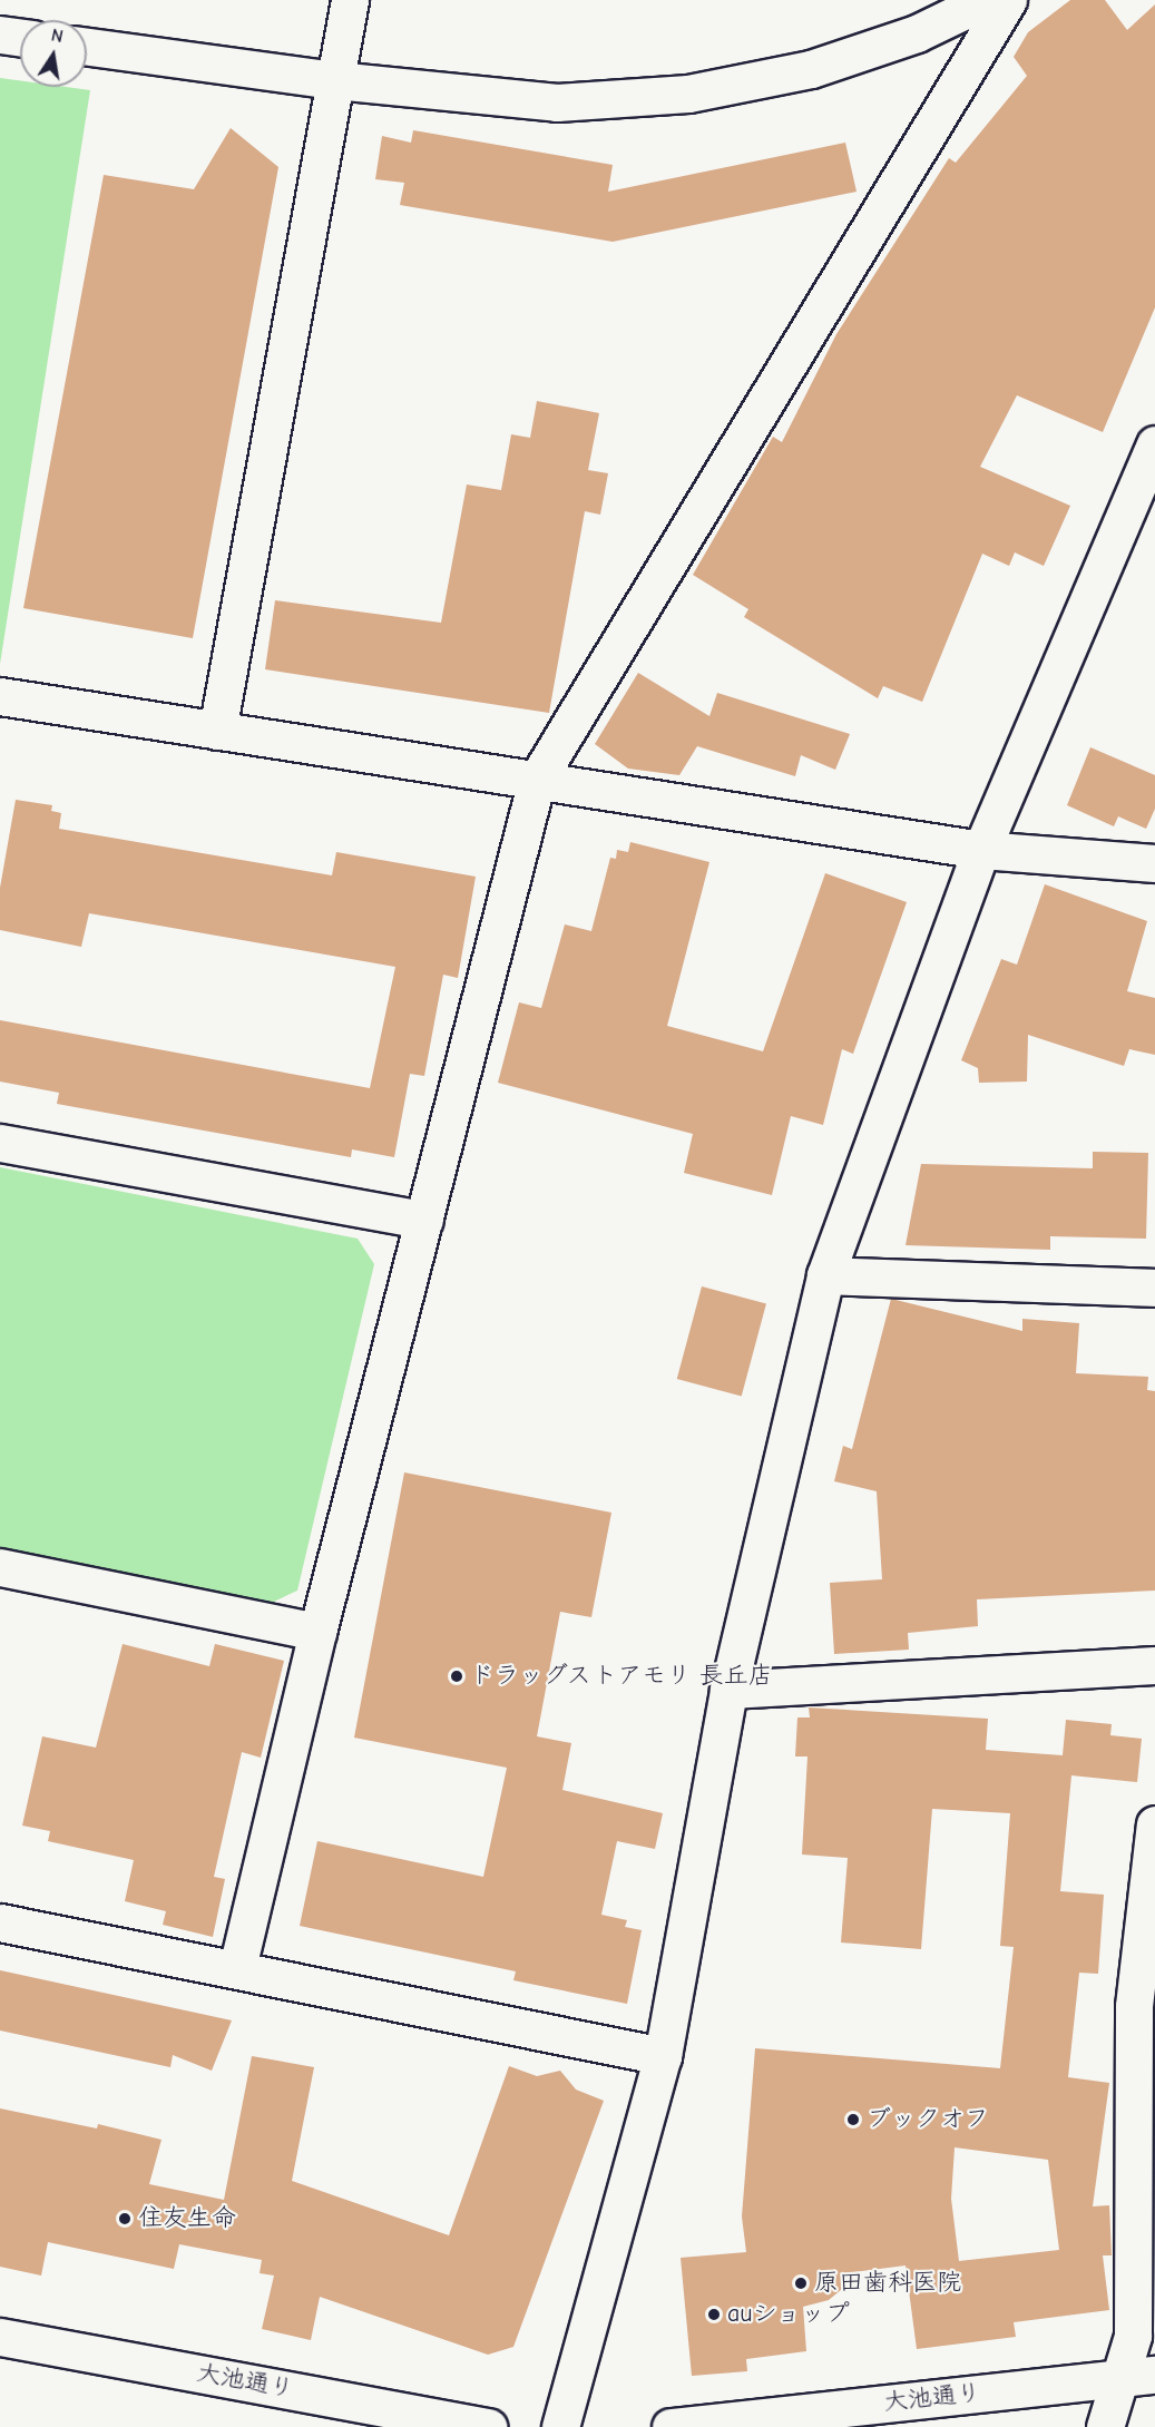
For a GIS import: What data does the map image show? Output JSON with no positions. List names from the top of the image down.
{
  "streets": {
    "street": ["大池通り"]
  },
  "places": [
    "ドラッグストアモリ 長丘店",
    "ブックオフ",
    "住友生命",
    "原田歯科医院",
    "auショップ"
  ],
  "north": "top"
}
